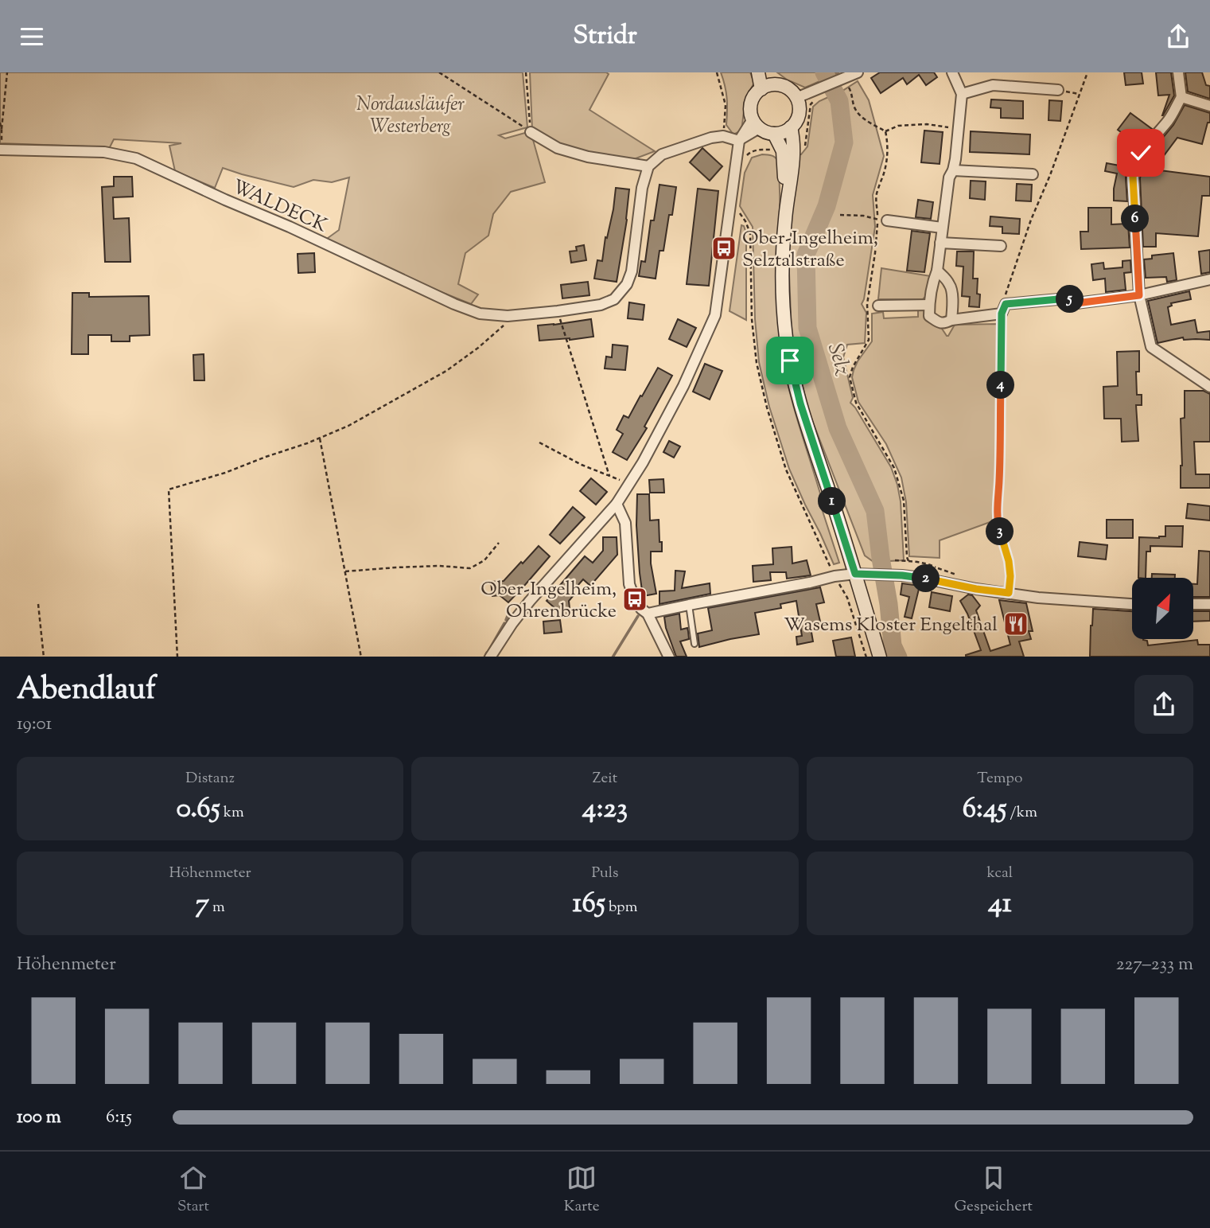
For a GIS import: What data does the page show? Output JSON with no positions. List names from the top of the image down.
{
  "streets": {
    "street": ["WALDECK"]
  },
  "water": ["Selz"],
  "parks": ["Nordausläufer Westerberg"],
  "places": {
    "bus stop": ["Ober-Ingelheim, Selztalstraße", "Ober-Ingelheim, Ohrenbrücke"],
    "restaurant": ["Wasems Kloster Engelthal"]
  },
  "north": "top right",
  "page": {
    "header": "Stridr",
    "pins": [
      "6",
      "5",
      "4",
      "1",
      "3",
      "2"
    ],
    "heading": ["Abendlauf", "19:01"],
    "stats": [
      ["Distanz", "0.65 km"],
      ["Zeit", "4:23"],
      ["Tempo", "6:45 /km"],
      ["Höhenmeter", "7 m"],
      ["Puls", "165 bpm"],
      ["kcal", "41"]
    ],
    "chart": ["Höhenmeter", "227–233 m"],
    "list": [
      {
        "name": "100 m",
        "note": "6:15"
      }
    ],
    "tabs": ["Start", "Karte", "Gespeichert"]
  }
}
